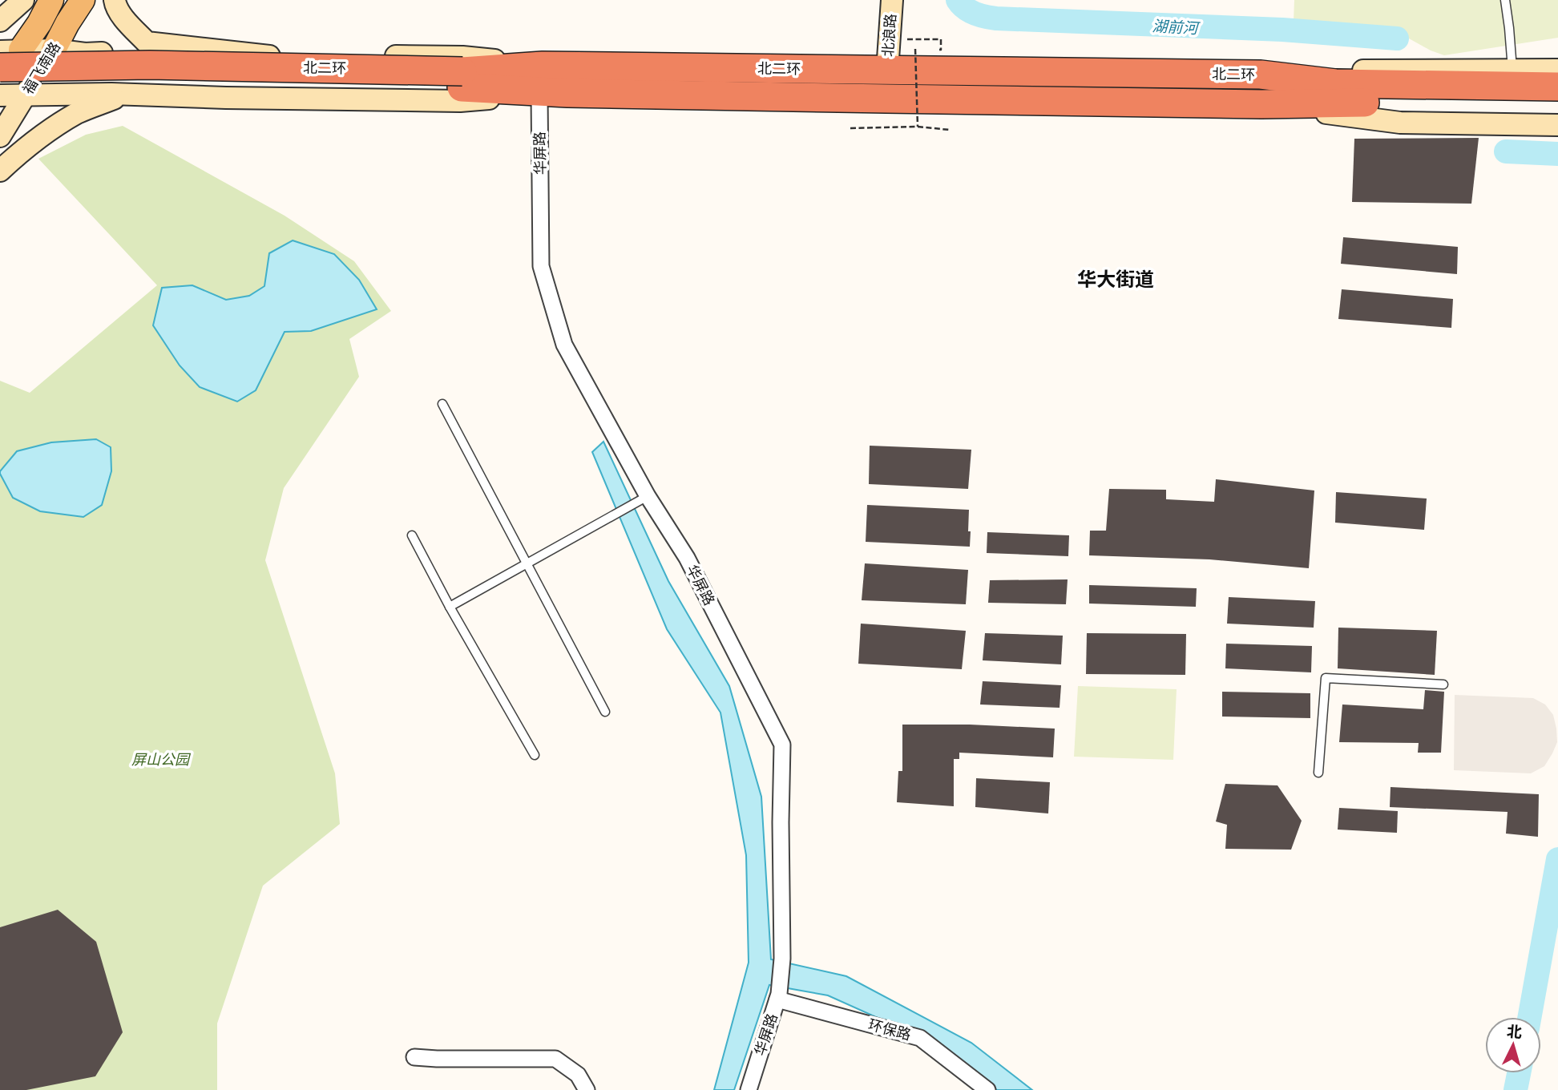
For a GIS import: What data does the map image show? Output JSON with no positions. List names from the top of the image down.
{
  "streets": {
    "highway": ["北二环"],
    "main road": ["北浪路", "福飞南路"],
    "street": ["华屏路", "环保路"]
  },
  "crossings": [
    ["北浪路", "北二环"],
    ["华屏路", "环保路"]
  ],
  "districts": ["华大街道"],
  "water": ["湖前河"],
  "parks": ["屏山公园"],
  "north": "top"
}
